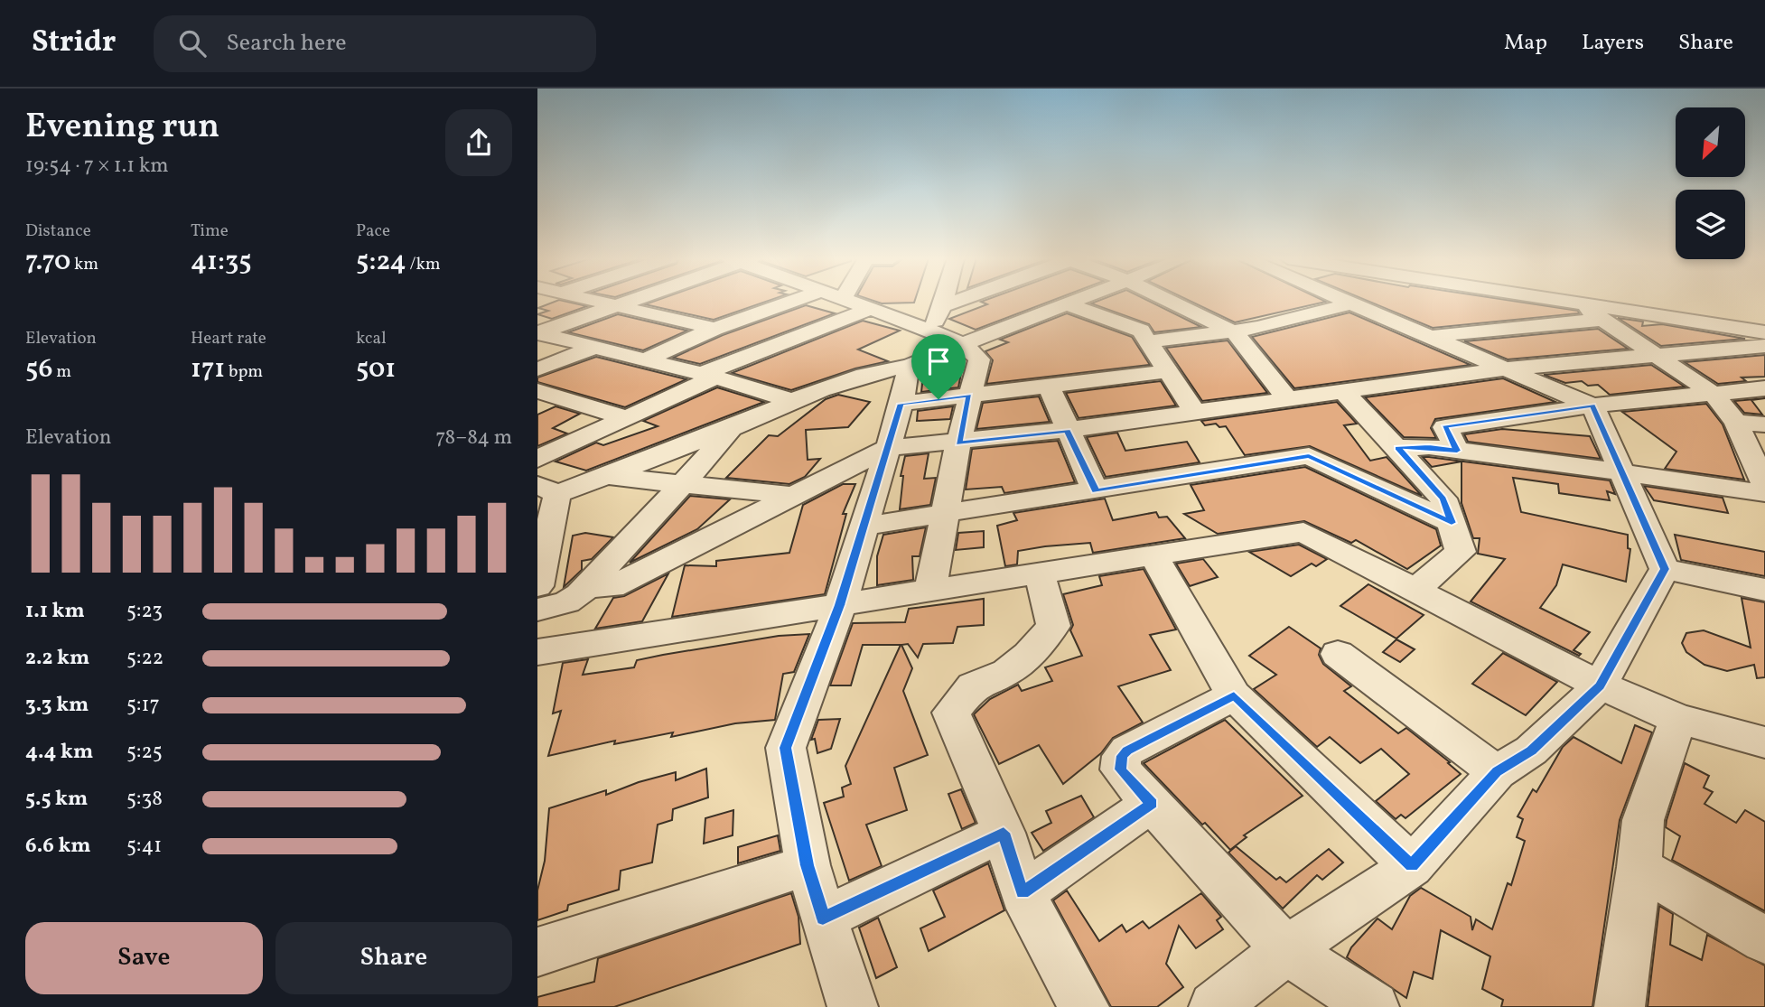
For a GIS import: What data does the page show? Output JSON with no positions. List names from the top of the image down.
{
  "north": "bottom left",
  "page": {
    "header": "Stridr",
    "search": "Search here",
    "nav": ["Map", "Layers", "Share"],
    "heading": ["Evening run", "19:54 · 7 × 1.1 km"],
    "stats": [
      ["Distance", "7.70 km"],
      ["Time", "41:35"],
      ["Pace", "5:24 /km"],
      ["Elevation", "56 m"],
      ["Heart rate", "171 bpm"],
      ["kcal", "501"]
    ],
    "chart": ["Elevation", "78–84 m"],
    "list": [
      {
        "name": "1.1 km",
        "note": "5:23"
      },
      {
        "name": "2.2 km",
        "note": "5:22"
      },
      {
        "name": "3.3 km",
        "note": "5:17"
      },
      {
        "name": "4.4 km",
        "note": "5:25"
      },
      {
        "name": "5.5 km",
        "note": "5:38"
      },
      {
        "name": "6.6 km",
        "note": "5:41"
      }
    ],
    "buttons": ["Save", "Share"]
  }
}
